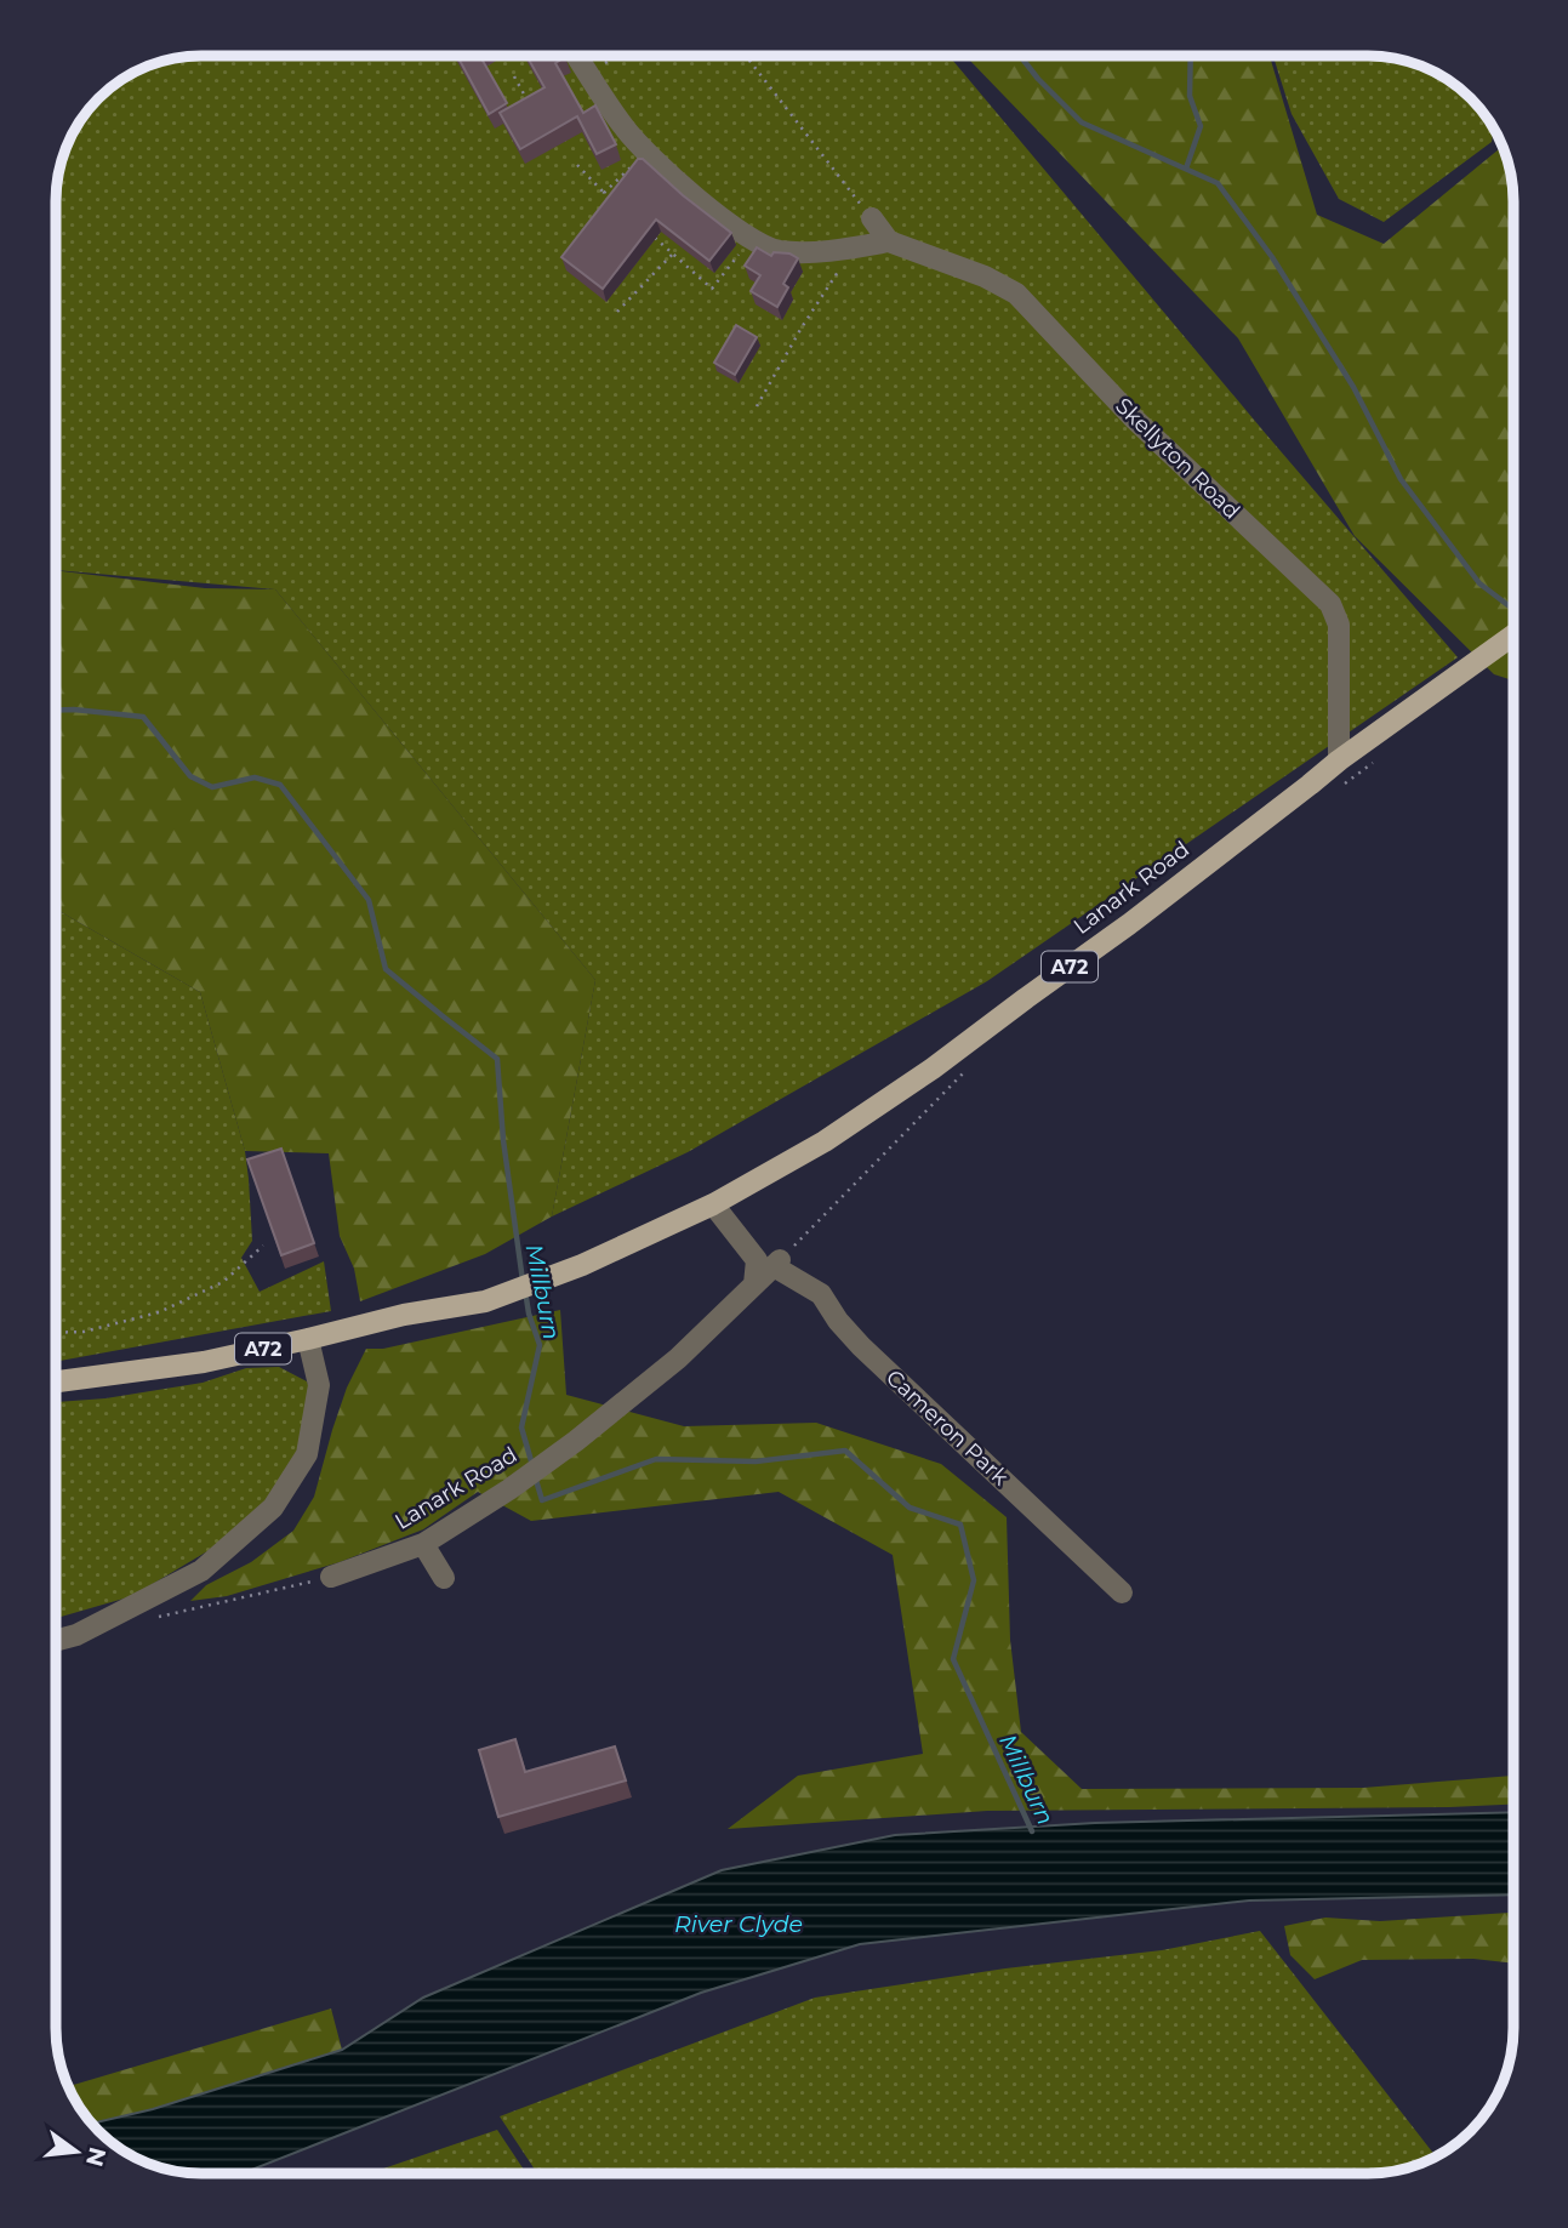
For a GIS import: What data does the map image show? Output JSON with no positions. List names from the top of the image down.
{
  "streets": {
    "main road": ["Lanark Road", "A72"],
    "street": ["Skellyton Road", "Cameron Park"]
  },
  "crossings": [
    ["Skellyton Road", "Lanark Road"],
    ["Lanark Road", "Cameron Park"]
  ],
  "water": ["Millburn", "River Clyde"],
  "north": "right"
}
